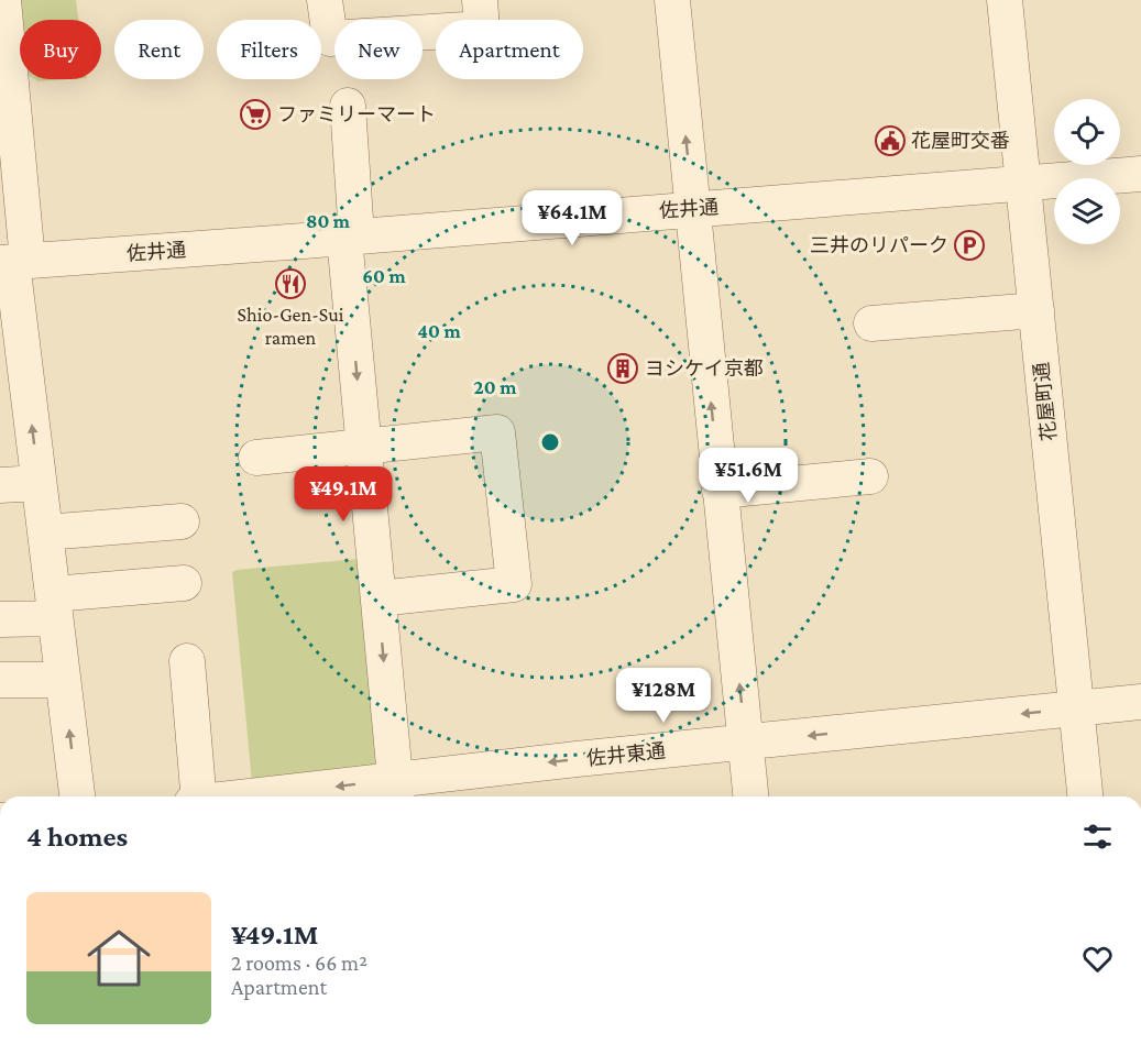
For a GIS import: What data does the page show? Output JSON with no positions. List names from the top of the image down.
{
  "streets": {
    "street": ["佐井通", "花屋町通", "佐井東通"]
  },
  "crossings": [
    ["佐井通", "花屋町通"],
    ["花屋町通", "佐井東通"]
  ],
  "one_way": ["佐井東通"],
  "places": {
    "supermarket": ["ファミリーマート"],
    "public building": ["花屋町交番"],
    "parking": ["三井のリパーク"],
    "restaurant": ["Shio-Gen-Sui ramen"],
    "building": ["ヨシケイ京都"]
  },
  "page": {
    "chip": [
      "Buy",
      "Rent",
      "Filters",
      "New",
      "Apartment"
    ],
    "price": [
      "¥64.1M",
      "¥51.6M",
      "¥49.1M",
      "¥128M"
    ],
    "heading": "4 homes",
    "list": [
      {
        "name": "¥49.1M",
        "note": "2 rooms · 66 m² · Apartment"
      }
    ]
  },
  "rings": [
    "80 m",
    "60 m",
    "40 m",
    "20 m"
  ]
}
